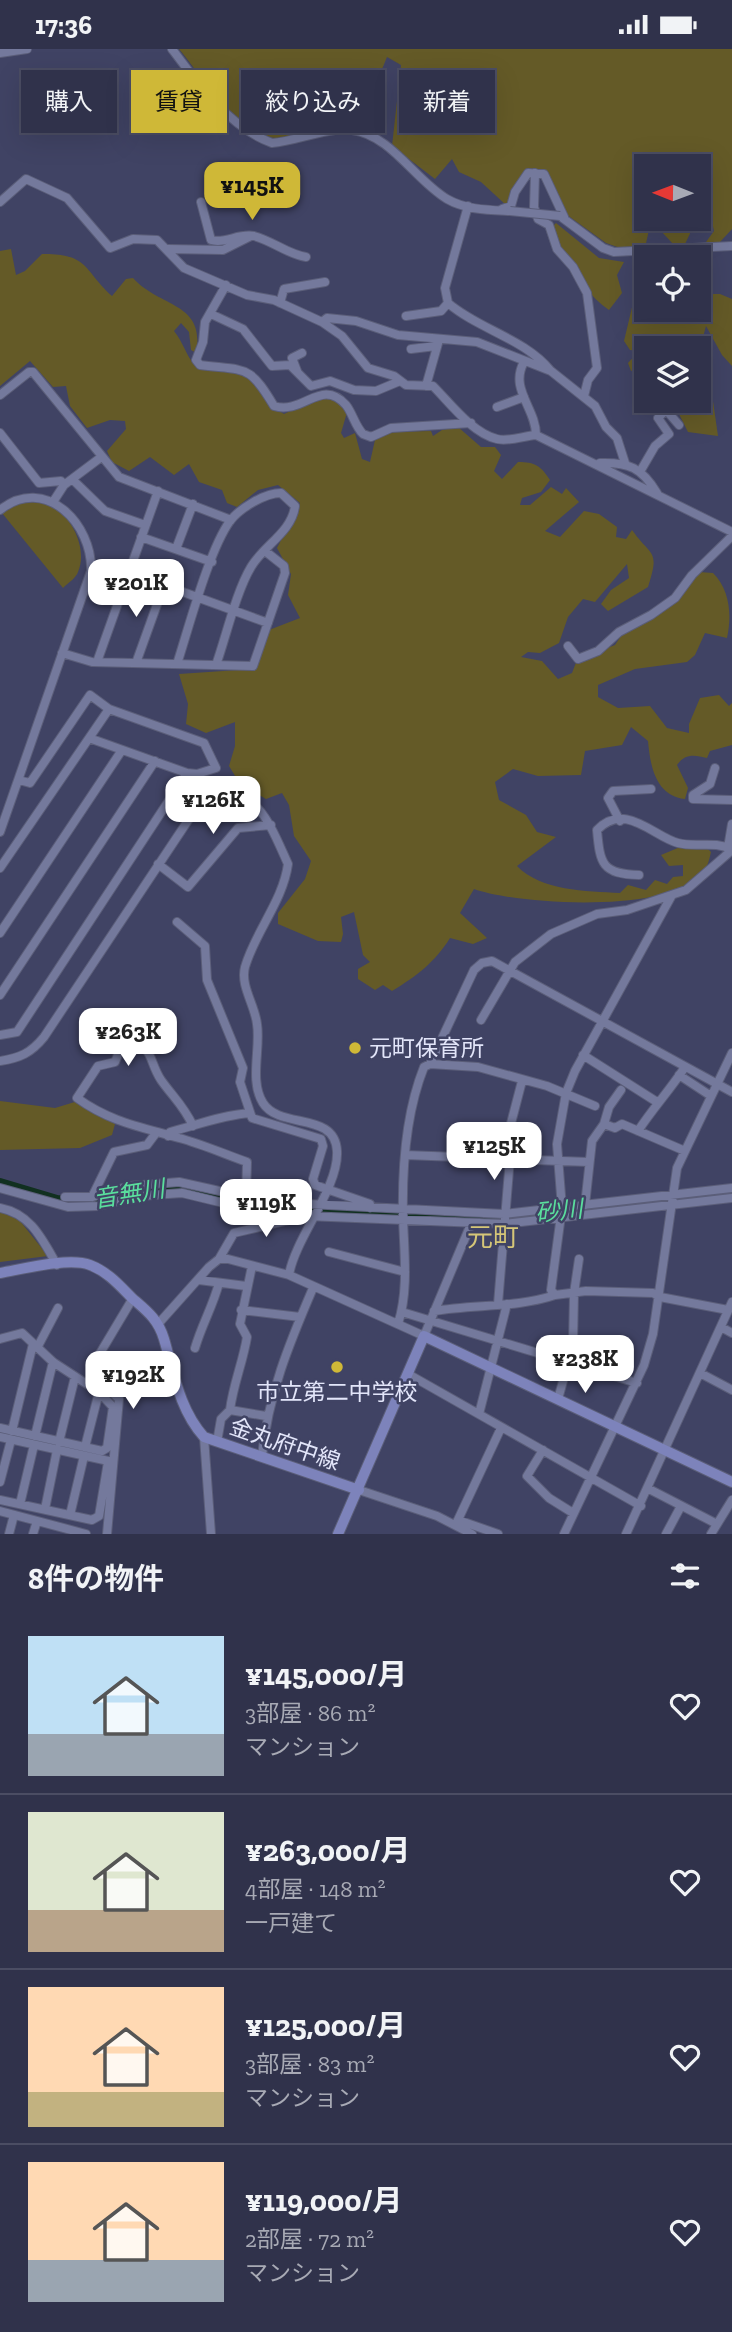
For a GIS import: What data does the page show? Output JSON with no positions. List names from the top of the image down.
{
  "streets": {
    "main road": ["金丸府中線"]
  },
  "districts": ["元町"],
  "water": ["音無川", "砂川"],
  "places": ["元町保育所", "市立第二中学校"],
  "north": "left",
  "page": {
    "status": "17:36",
    "chip": [
      "購入",
      "賃貸",
      "絞り込み",
      "新着"
    ],
    "price": [
      "¥145K",
      "¥201K",
      "¥126K",
      "¥263K",
      "¥125K",
      "¥119K",
      "¥238K",
      "¥192K"
    ],
    "heading": "8件の物件",
    "list": [
      {
        "name": "¥145,000/月",
        "note": "3部屋 · 86 m² · マンション"
      },
      {
        "name": "¥263,000/月",
        "note": "4部屋 · 148 m² · 一戸建て"
      },
      {
        "name": "¥125,000/月",
        "note": "3部屋 · 83 m² · マンション"
      },
      {
        "name": "¥119,000/月",
        "note": "2部屋 · 72 m² · マンション"
      }
    ]
  }
}
